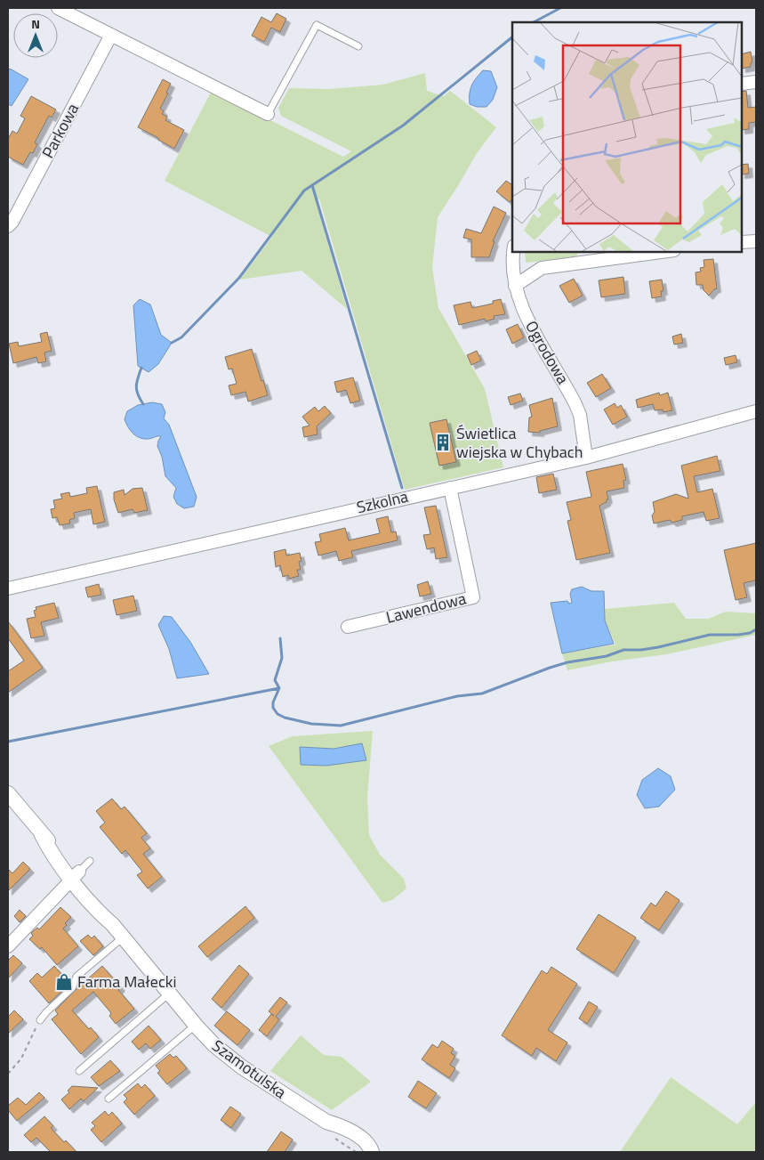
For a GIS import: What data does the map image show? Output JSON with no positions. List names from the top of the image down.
{
  "streets": {
    "street": [
      "Parkowa",
      "Ogrodowa",
      "Szkolna",
      "Lawendowa",
      "Szamotulska"
    ]
  },
  "crossings": [
    ["Ogrodowa", "Szkolna"],
    ["Szkolna", "Lawendowa"]
  ],
  "places": {
    "building": ["Świetlica wiejska w Chybach"],
    "shop": ["Farma Małecki"]
  },
  "north": "top"
}
